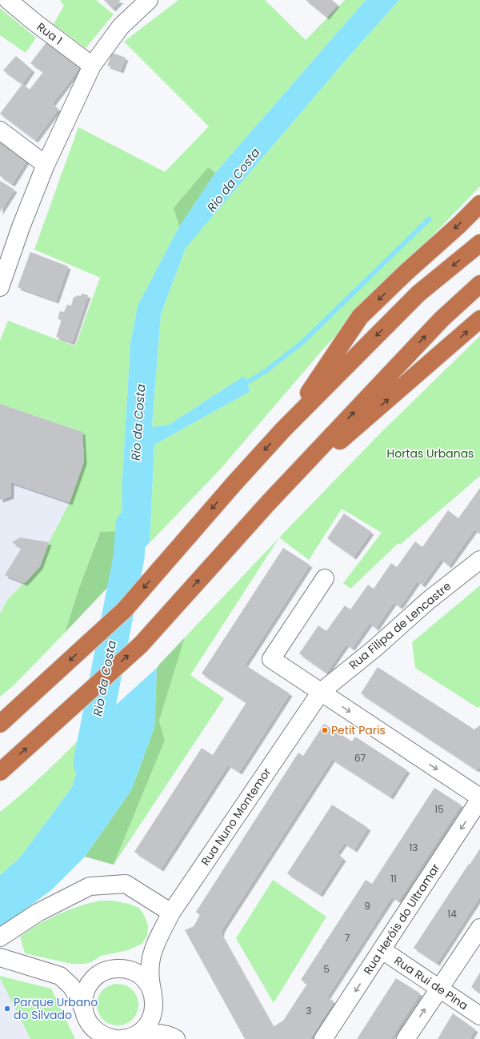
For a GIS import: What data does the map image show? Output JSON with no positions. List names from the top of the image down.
{
  "streets": {
    "street": [
      "Rua 1",
      "Rua Filipa de Lencastre",
      "Rua Nuno Montemor",
      "Rua Heróis do Ultramar",
      "Rua Rui de Pina"
    ]
  },
  "crossings": [
    ["Rua Filipa de Lencastre", "Rua Nuno Montemor"],
    ["Rua Heróis do Ultramar", "Rua Rui de Pina"]
  ],
  "water": ["Rio da Costa"],
  "parks": ["Hortas Urbanas"],
  "places": ["Petit Paris", "Parque Urbano do Silvado"],
  "house_numbers": [
    "67",
    "15",
    "13",
    "11",
    "9",
    "14",
    "7",
    "5",
    "3"
  ]
}
